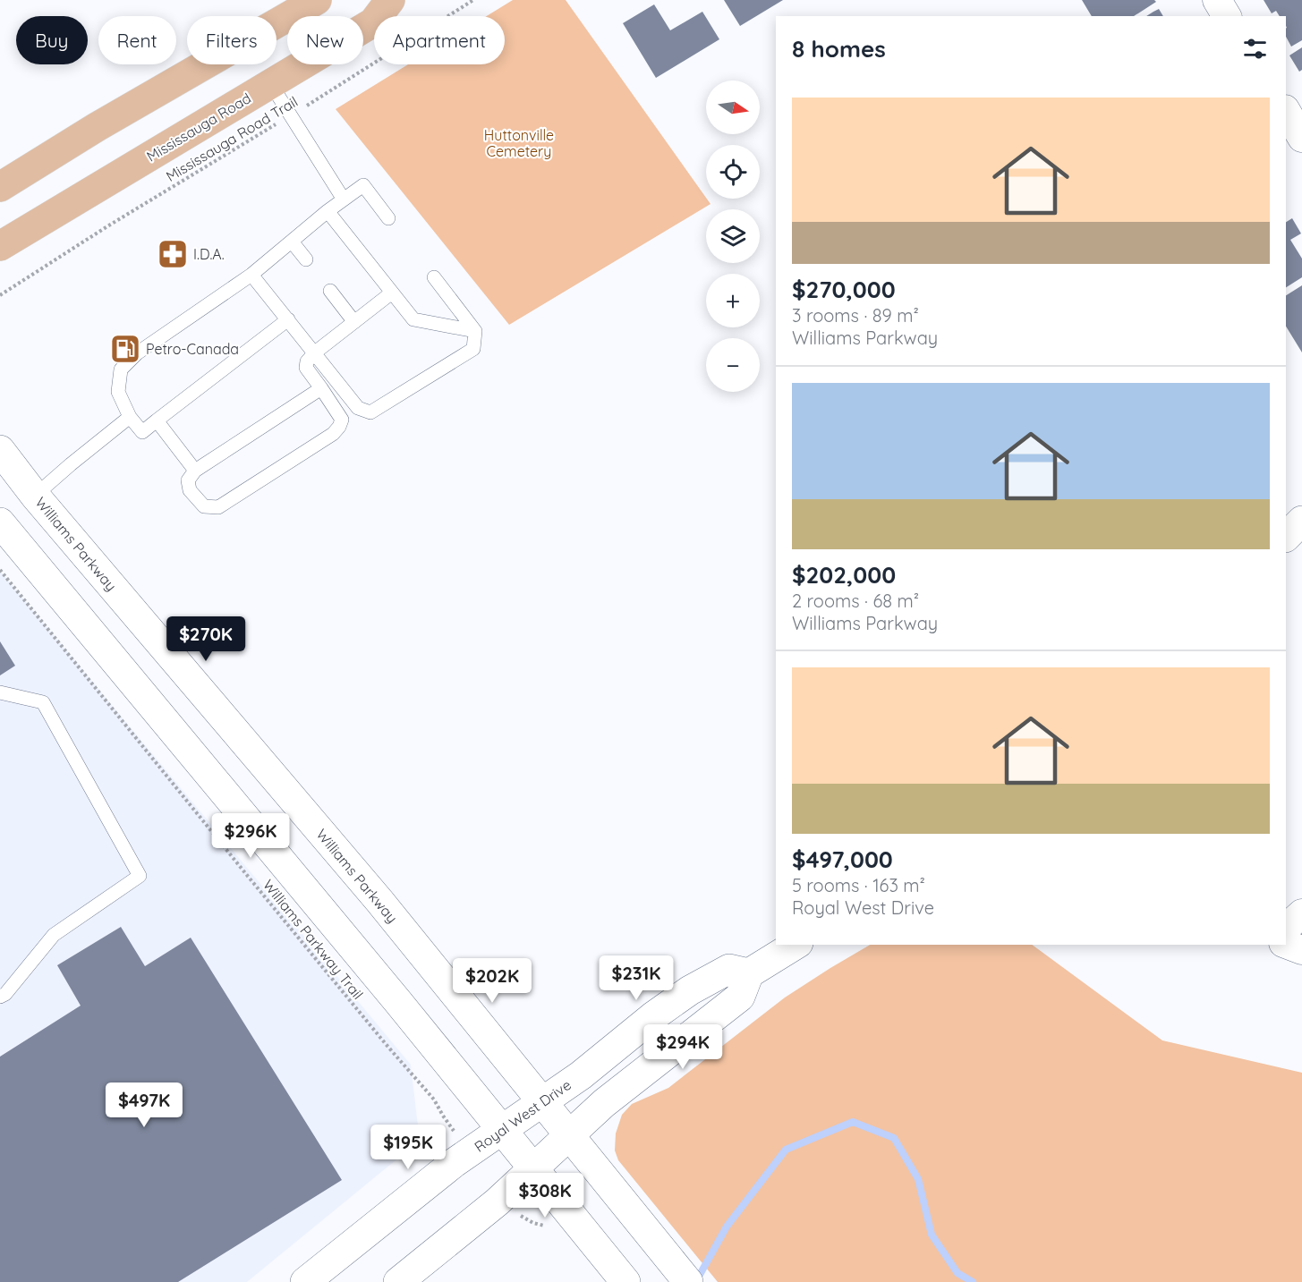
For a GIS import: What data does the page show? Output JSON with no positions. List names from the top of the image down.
{
  "streets": {
    "main road": ["Mississauga Road", "Williams Parkway", "Royal West Drive"],
    "path": ["Mississauga Road Trail", "Williams Parkway Trail"]
  },
  "crossings": [
    ["Williams Parkway", "Royal West Drive"]
  ],
  "parks": ["Huttonville Cemetery"],
  "places": {
    "pharmacy": ["I.D.A."],
    "fuel station": ["Petro-Canada"]
  },
  "north": "right",
  "page": {
    "chip": [
      "Buy",
      "Rent",
      "Filters",
      "New",
      "Apartment"
    ],
    "heading": "8 homes",
    "map_buttons": ["+", "−"],
    "list": [
      {
        "name": "$270,000",
        "note": "3 rooms · 89 m² · Williams Parkway"
      },
      {
        "name": "$202,000",
        "note": "2 rooms · 68 m² · Williams Parkway"
      },
      {
        "name": "$497,000",
        "note": "5 rooms · 163 m² · Royal West Drive"
      }
    ],
    "price": [
      "$270K",
      "$296K",
      "$231K",
      "$202K",
      "$294K",
      "$497K",
      "$195K",
      "$308K"
    ]
  }
}
